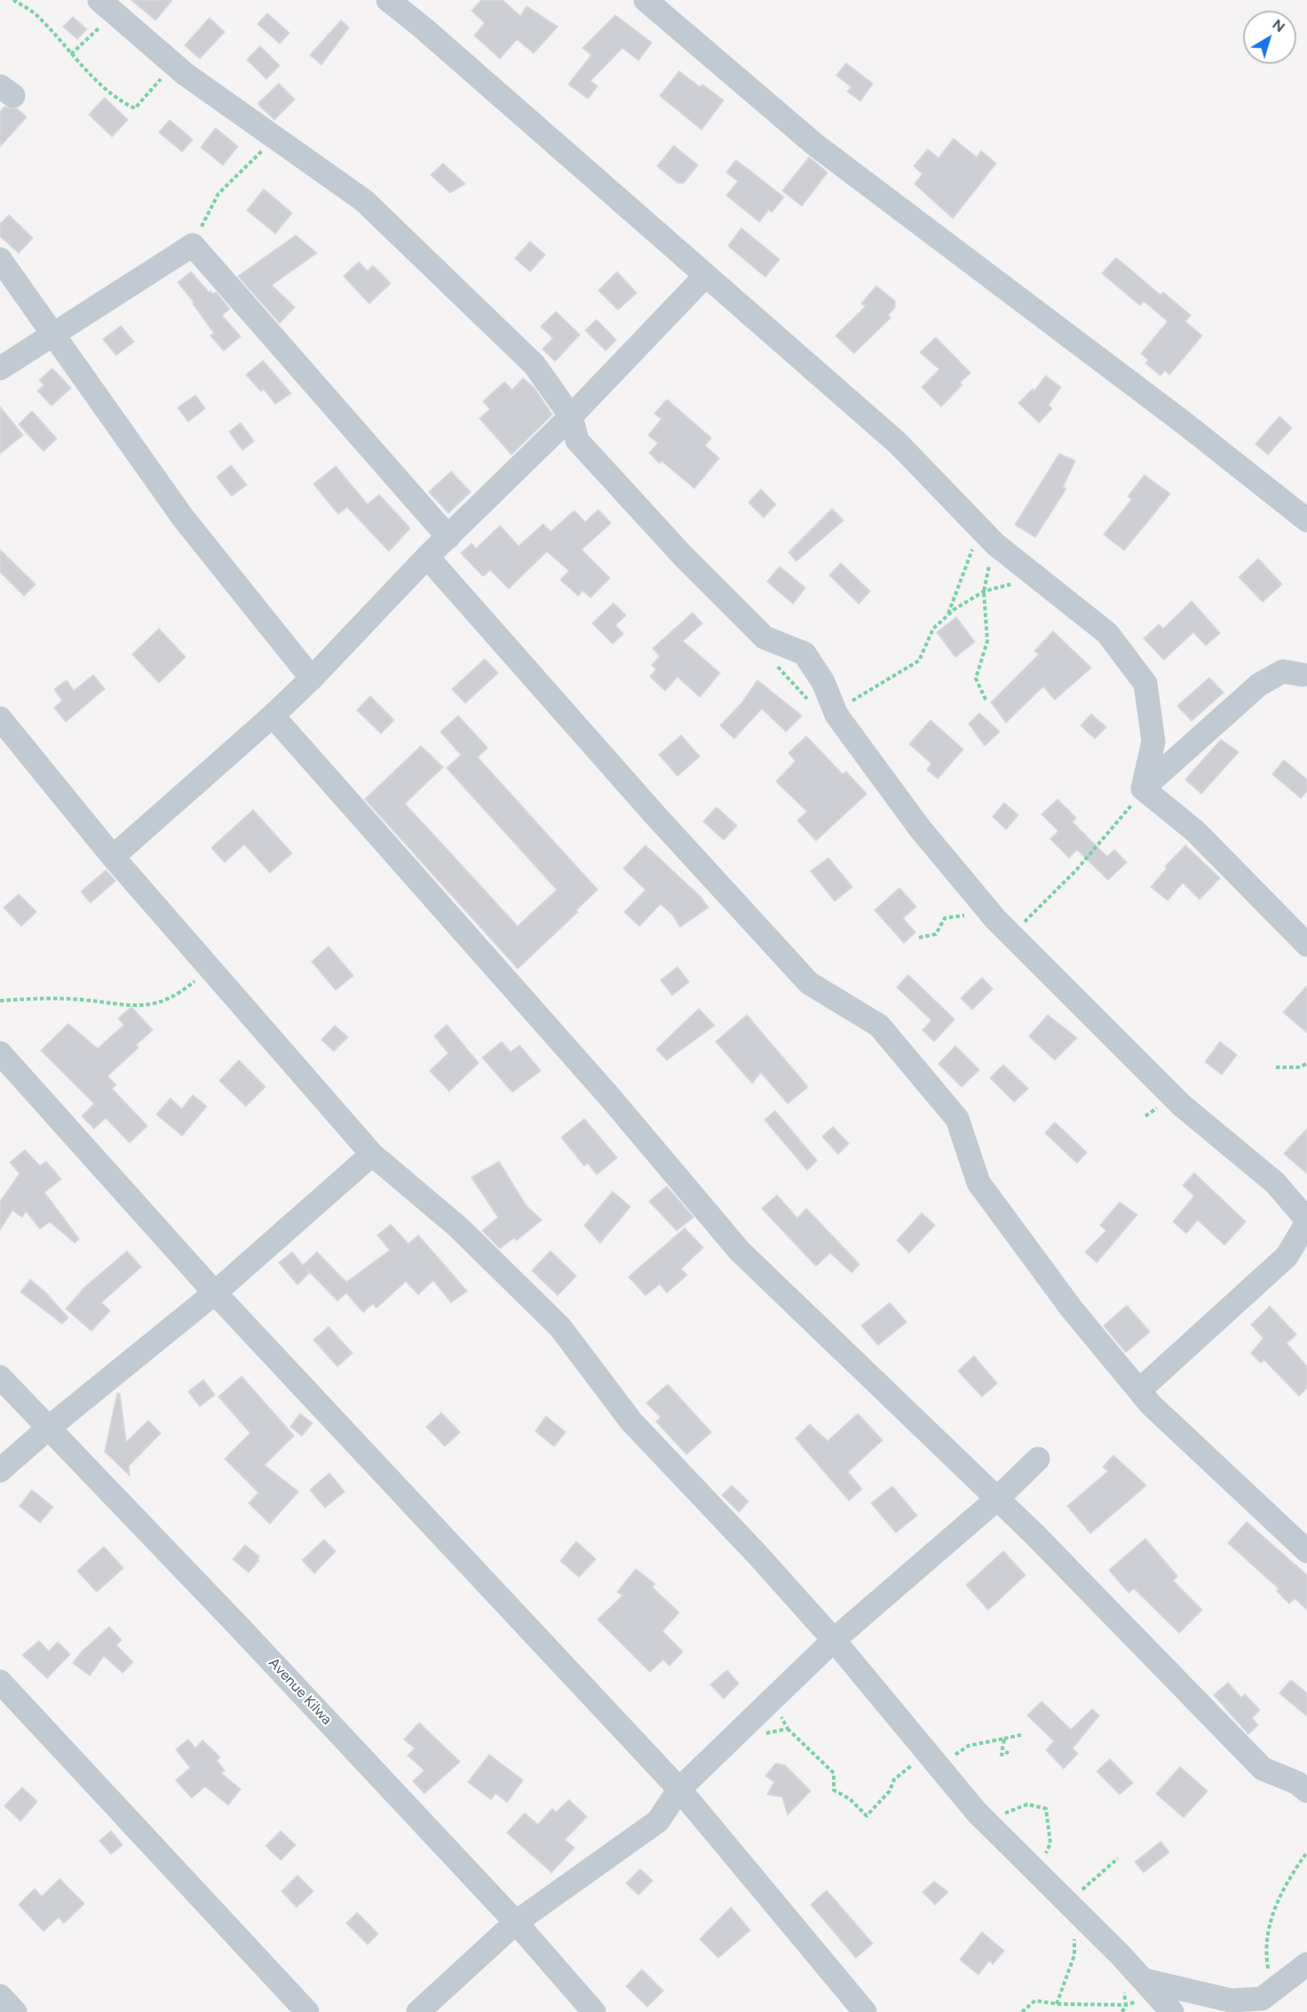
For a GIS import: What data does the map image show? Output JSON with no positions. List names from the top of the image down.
{
  "streets": {
    "street": ["Avenue Kilwa"]
  },
  "north": "top right"
}
